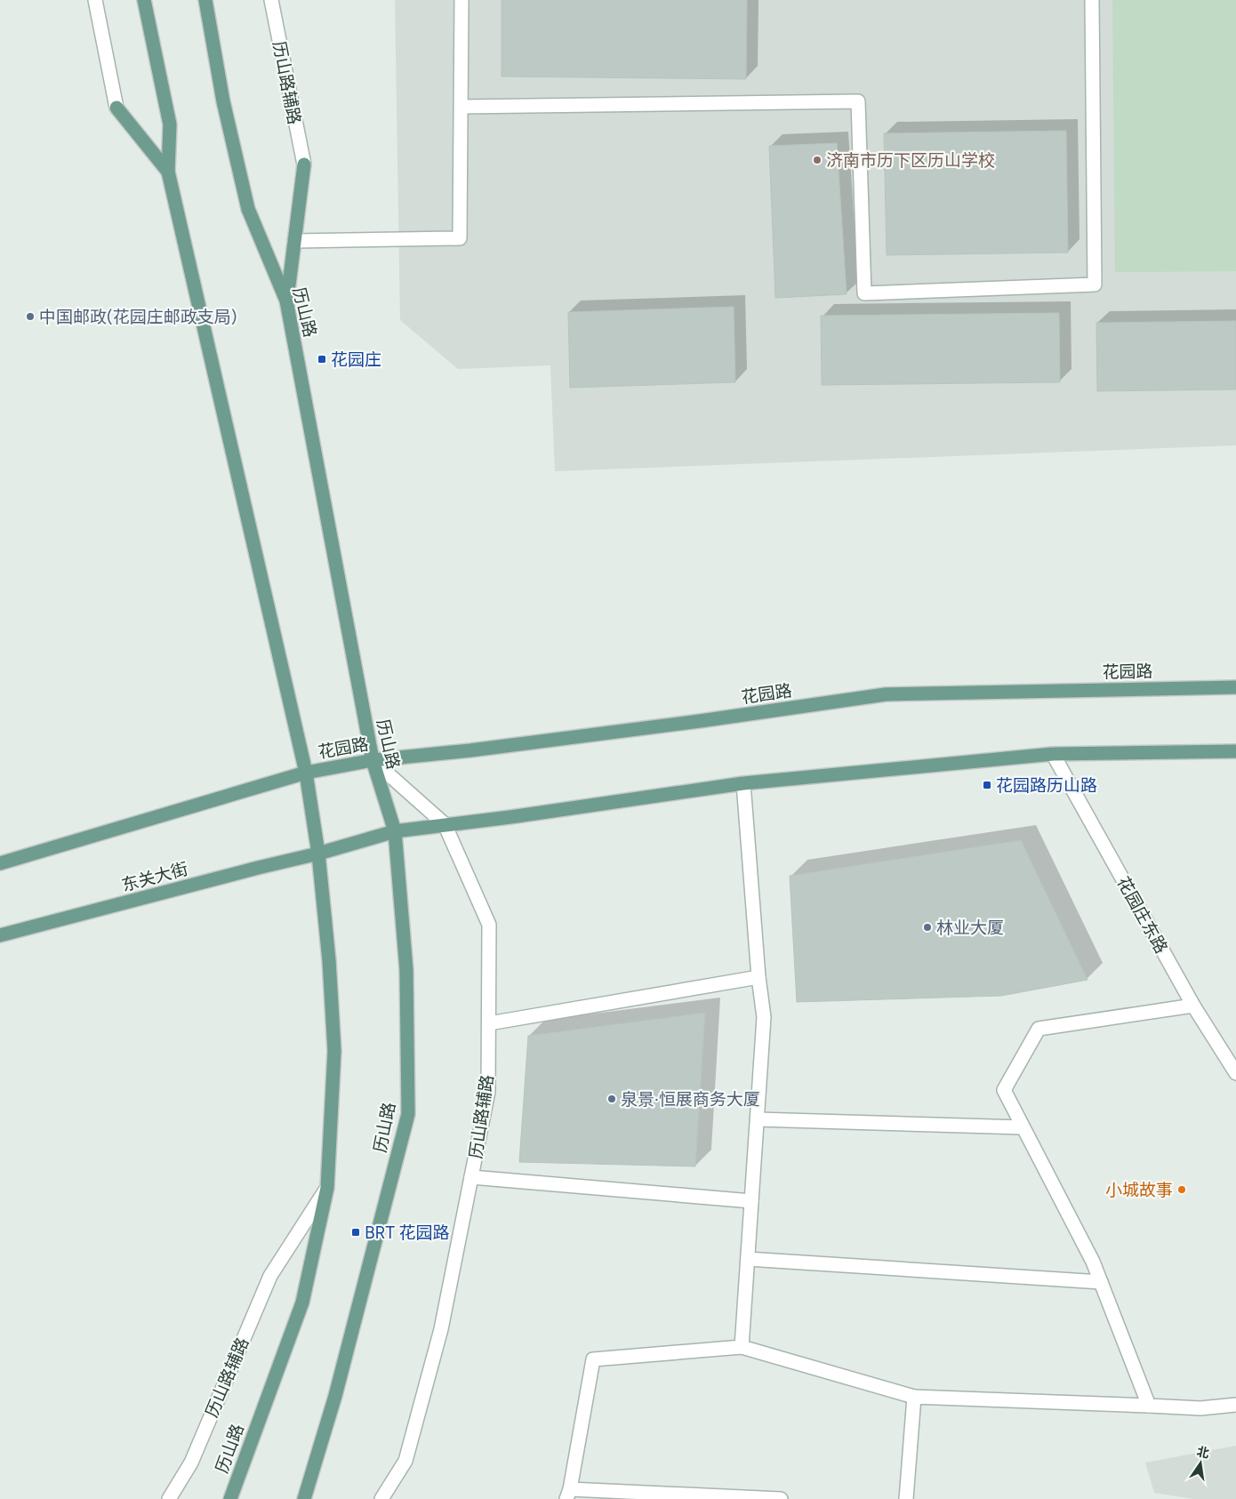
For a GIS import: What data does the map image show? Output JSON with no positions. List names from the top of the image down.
{
  "streets": {
    "main road": ["历山路", "花园路", "东关大街"],
    "street": ["历山路辅路", "花园庄东路"]
  },
  "crossings": [
    ["历山路辅路", "历山路"],
    ["历山路辅路", "花园路"],
    ["历山路", "花园路"],
    ["历山路", "东关大街"]
  ],
  "places": {
    "other": [
      "济南市历下区历山学校",
      "中国邮政(花园庄邮政支局)",
      "林业大厦",
      "泉景·恒展商务大厦",
      "小城故事"
    ],
    "transit": ["花园庄", "花园路历山路", "BRT 花园路"]
  },
  "north": "top"
}
